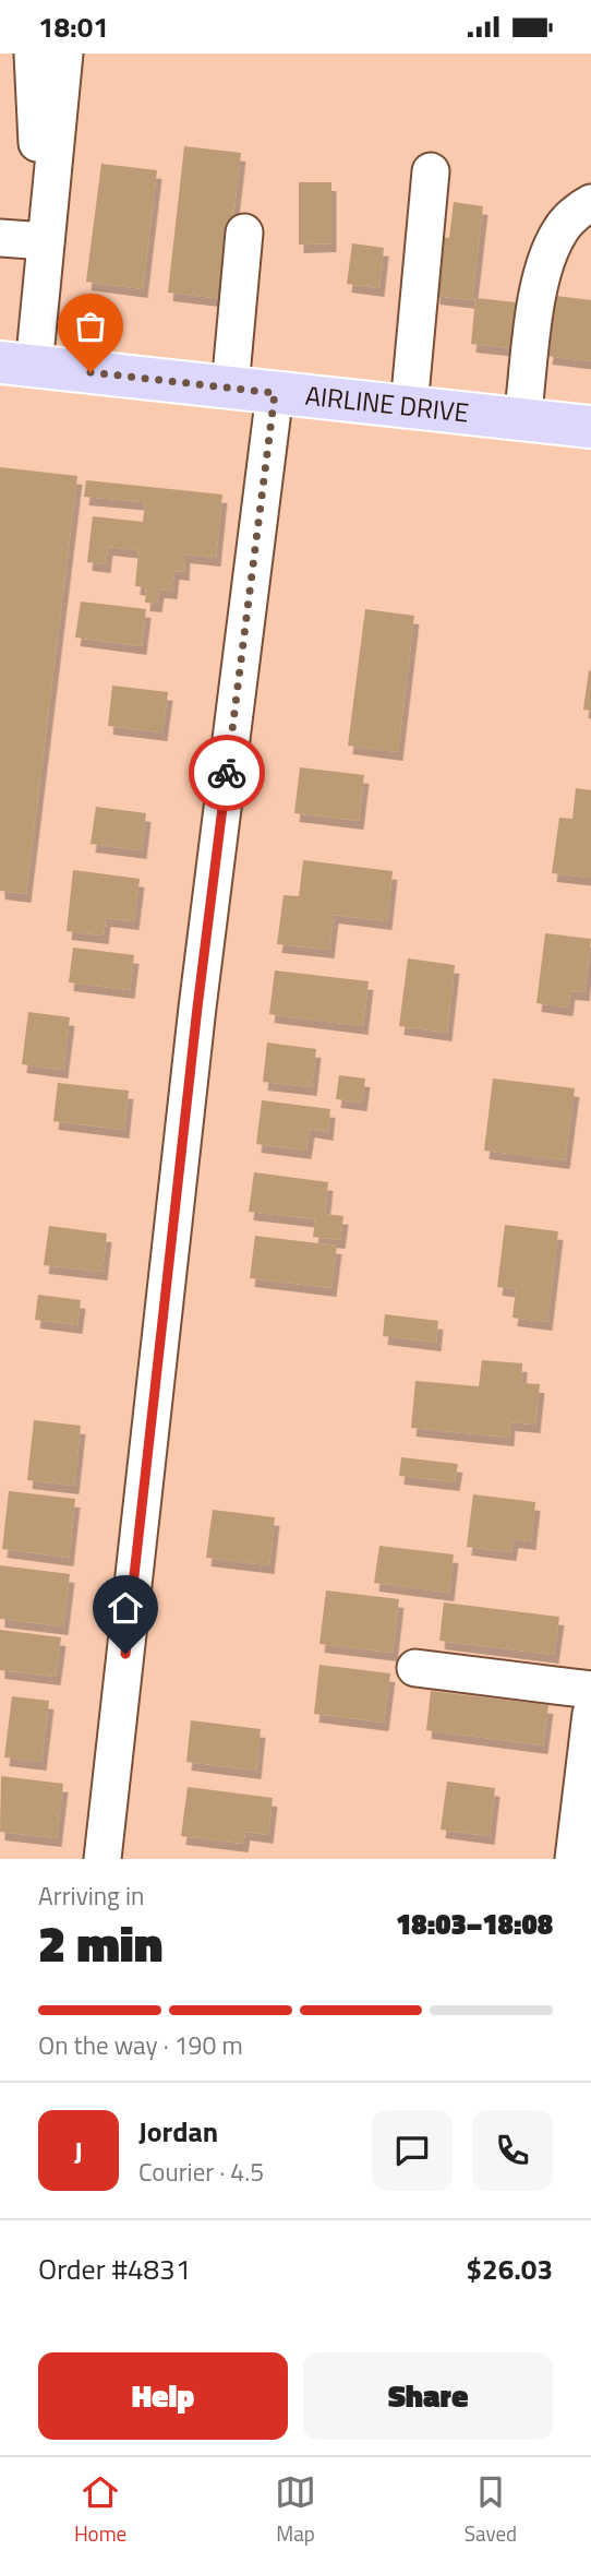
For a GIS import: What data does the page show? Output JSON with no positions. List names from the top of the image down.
{
  "streets": {
    "main road": ["AIRLINE DRIVE"]
  },
  "page": {
    "status": "18:01",
    "heading": ["2 min", "Arriving in", "18:03–18:08"],
    "panel": [
      "Jordan",
      "Courier · 4.5",
      "Order #4831",
      "$26.03"
    ],
    "bar": "On the way · 190 m",
    "round": "J",
    "buttons": ["Help", "Share"],
    "tabs": ["Home", "Map", "Saved"]
  }
}
